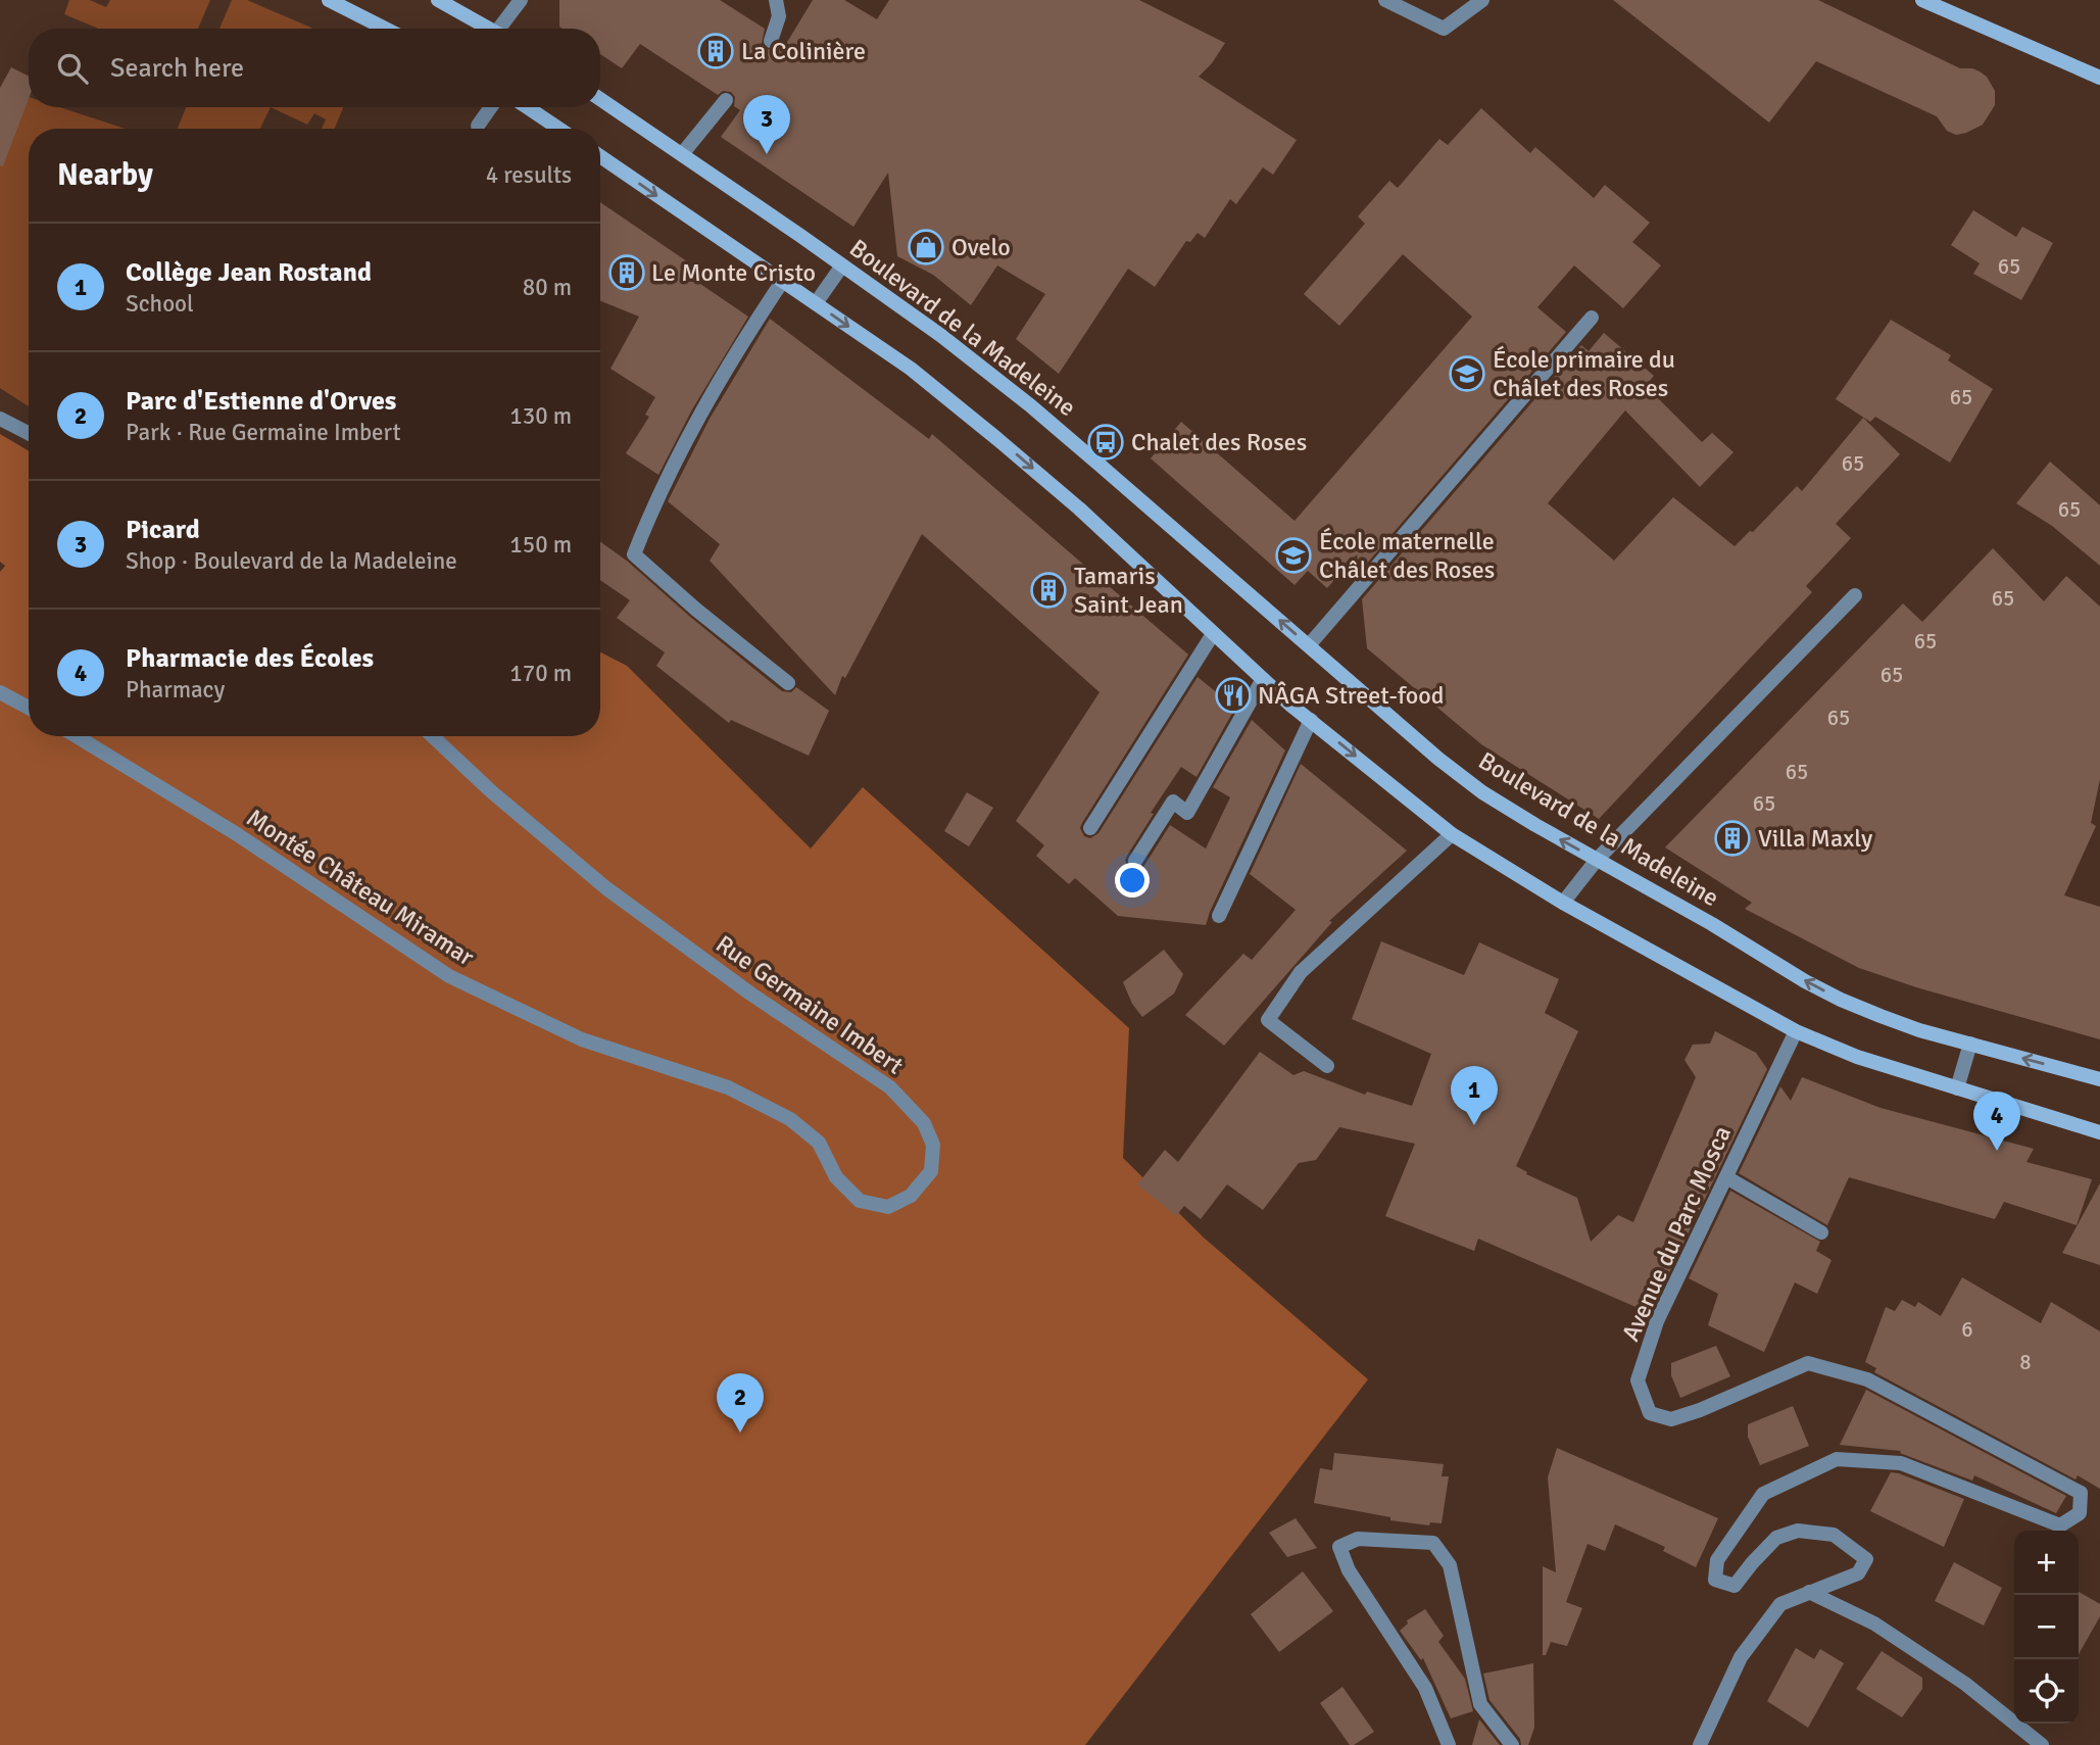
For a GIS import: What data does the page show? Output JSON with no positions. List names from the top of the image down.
{
  "streets": {
    "street": [
      "Boulevard de la Madeleine",
      "Montée Château Miramar",
      "Rue Germaine Imbert",
      "Avenue du Parc Mosca"
    ]
  },
  "crossings": [
    ["Montée Château Miramar", "Rue Germaine Imbert"]
  ],
  "places": {
    "building": [
      "La Colinière",
      "Le Monte Cristo",
      "Tamaris Saint Jean",
      "Villa Maxly"
    ],
    "shop": ["Ovelo"],
    "school or university": ["École primaire du Châlet des Roses", "École maternelle Châlet des Roses"],
    "bus stop": ["Chalet des Roses"],
    "restaurant": ["NÂGA Street-food"]
  },
  "house_numbers": [
    "65",
    "65",
    "65",
    "65",
    "65",
    "65",
    "65",
    "65",
    "65",
    "65",
    "6",
    "8"
  ],
  "page": {
    "search": "Search here",
    "pins": [
      "3",
      "1",
      "4",
      "2"
    ],
    "heading": ["Nearby", "4 results"],
    "list": [
      {
        "mark": "1",
        "name": "Collège Jean Rostand",
        "note": "School",
        "value": "80 m"
      },
      {
        "mark": "2",
        "name": "Parc d'Estienne d'Orves",
        "note": "Park · Rue Germaine Imbert",
        "value": "130 m"
      },
      {
        "mark": "3",
        "name": "Picard",
        "note": "Shop · Boulevard de la Madeleine",
        "value": "150 m"
      },
      {
        "mark": "4",
        "name": "Pharmacie des Écoles",
        "note": "Pharmacy",
        "value": "170 m"
      }
    ],
    "map_buttons": ["+", "−"]
  }
}
